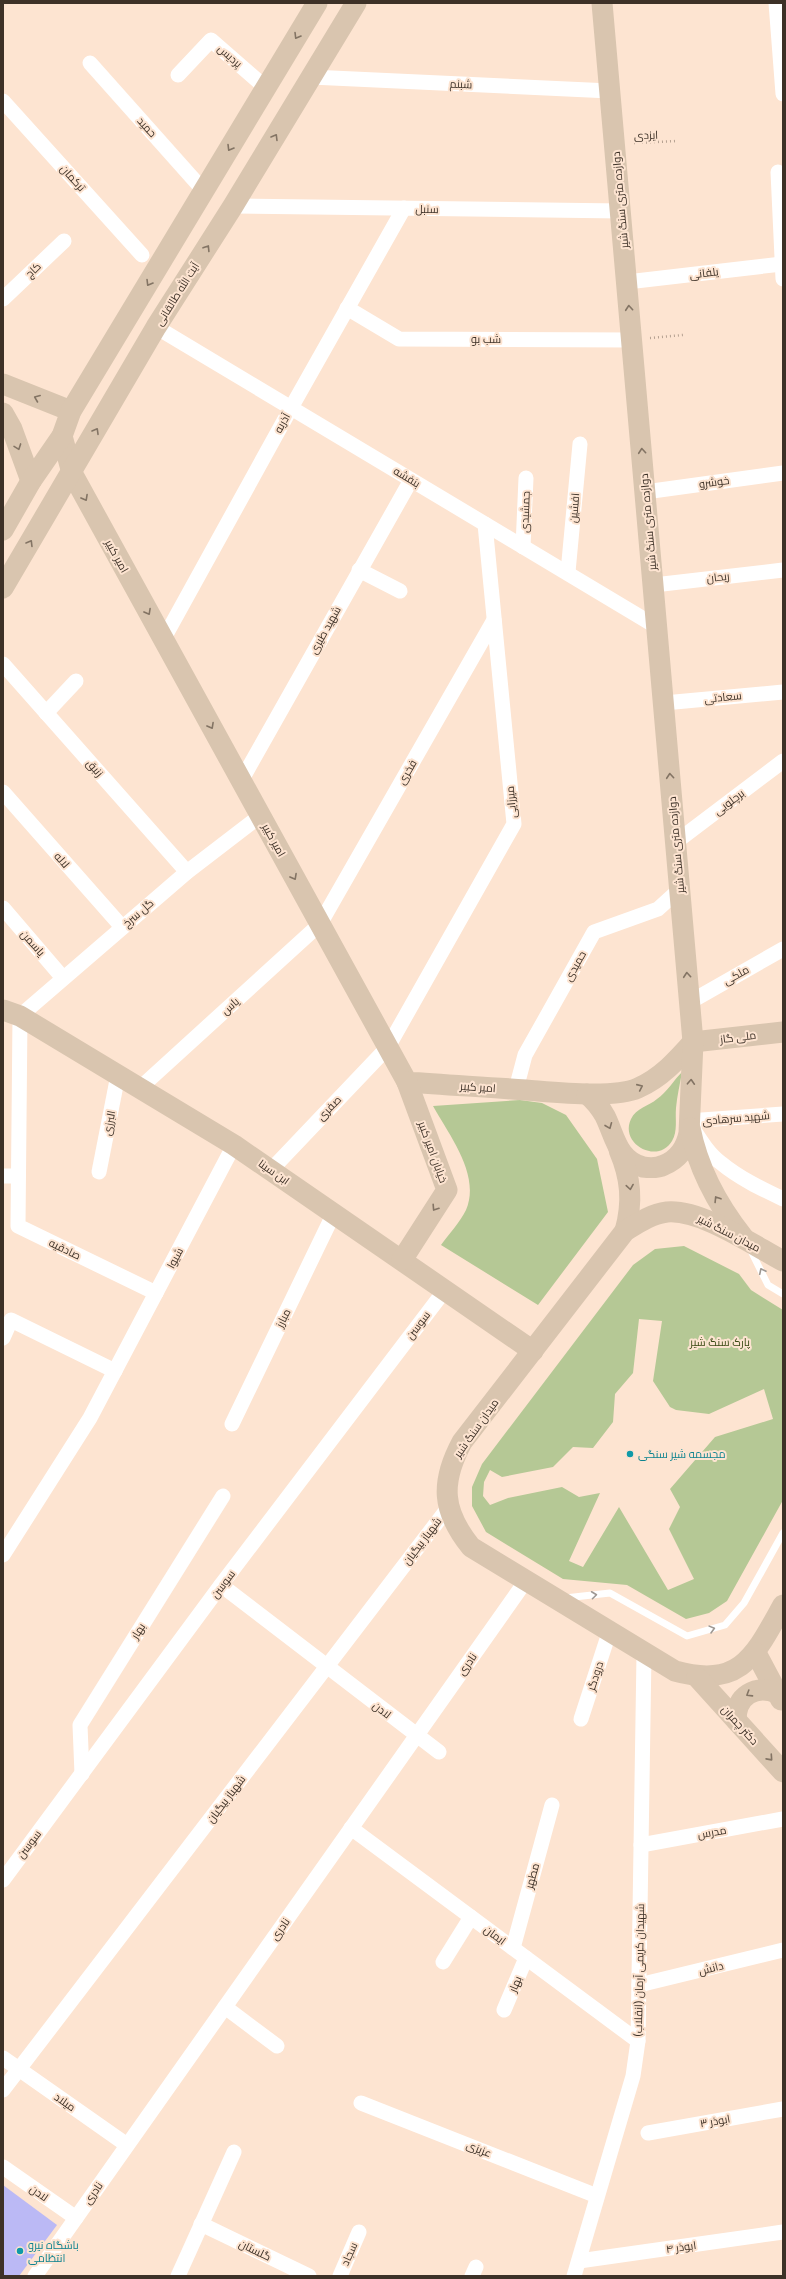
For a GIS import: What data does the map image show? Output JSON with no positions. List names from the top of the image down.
{
  "streets": {
    "main road": [
      "دوازده متری سنگ شیر",
      "آیت الله طالقانی",
      "امیر کبیر",
      "ملی گاز",
      "خیابان امیر کبیر",
      "ابن سینا",
      "میدان سنگ شیر",
      "دکتر چمران"
    ],
    "street": [
      "پردیس",
      "شبنم",
      "حمید",
      "ترکمان",
      "سنبل",
      "کاج",
      "یلفانی",
      "شب بو",
      "آذربه",
      "بنفشه",
      "خوشرو",
      "افشین",
      "جمشیدی",
      "ریحان",
      "شهید طیری",
      "سعادتی",
      "زنبق",
      "فخری",
      "میرزایی",
      "برچلویی",
      "لاله",
      "گل سرخ",
      "یاسمن",
      "حمیدی",
      "ملکی",
      "یاس",
      "صفری",
      "شهید سرهادی",
      "البرزی",
      "صادقیه",
      "شیوا",
      "مبارز",
      "سوسن",
      "شهباز بیگیان",
      "بهار",
      "نادری",
      "درودگر",
      "لادن",
      "مدرس",
      "مطهر",
      "ایمان",
      "دانش",
      "شهیدان کریمی آرمان (انقلاب)",
      "میلاد",
      "ابوذر ۳",
      "عزیزی",
      "ابوذر ۴",
      "گلستان",
      "سجاد"
    ],
    "path": ["ایزدی"]
  },
  "crossings": [
    ["شبنم", "دوازده متری سنگ شیر"],
    ["شبنم", "آیت الله طالقانی"],
    ["ایزدی", "دوازده متری سنگ شیر"],
    ["دوازده متری سنگ شیر", "سنبل"],
    ["دوازده متری سنگ شیر", "یلفانی"],
    ["دوازده متری سنگ شیر", "شب بو"],
    ["دوازده متری سنگ شیر", "بنفشه"],
    ["دوازده متری سنگ شیر", "خوشرو"],
    ["دوازده متری سنگ شیر", "امیر کبیر"],
    ["دوازده متری سنگ شیر", "ریحان"],
    ["دوازده متری سنگ شیر", "سعادتی"],
    ["دوازده متری سنگ شیر", "برچلویی"],
    ["دوازده متری سنگ شیر", "حمیدی"],
    ["دوازده متری سنگ شیر", "ملکی"],
    ["دوازده متری سنگ شیر", "ملی گاز"],
    ["دوازده متری سنگ شیر", "شهید سرهادی"],
    ["سنبل", "آیت الله طالقانی"],
    ["سنبل", "آذربه"],
    ["آیت الله طالقانی", "بنفشه"],
    ["آیت الله طالقانی", "امیر کبیر"],
    ["شب بو", "آذربه"],
    ["آذربه", "بنفشه"],
    ["آذربه", "امیر کبیر"],
    ["بنفشه", "افشین"],
    ["بنفشه", "جمشیدی"],
    ["بنفشه", "شهید طیری"],
    ["بنفشه", "میرزایی"],
    ["امیر کبیر", "شهید طیری"],
    ["امیر کبیر", "فخری"],
    ["امیر کبیر", "میرزایی"],
    ["امیر کبیر", "گل سرخ"],
    ["امیر کبیر", "حمیدی"],
    ["امیر کبیر", "یاس"],
    ["امیر کبیر", "ملی گاز"],
    ["امیر کبیر", "صفری"],
    ["امیر کبیر", "خیابان امیر کبیر"],
    ["زنبق", "گل سرخ"],
    ["فخری", "میرزایی"],
    ["فخری", "یاس"],
    ["میرزایی", "صفری"],
    ["لاله", "گل سرخ"],
    ["گل سرخ", "یاسمن"],
    ["گل سرخ", "ابن سینا"],
    ["گل سرخ", "صادقیه"],
    ["یاس", "ابن سینا"],
    ["صفری", "ابن سینا"],
    ["البرزی", "ابن سینا"],
    ["خیابان امیر کبیر", "ابن سینا"],
    ["ابن سینا", "میدان سنگ شیر"],
    ["ابن سینا", "صادقیه"],
    ["ابن سینا", "شیوا"],
    ["ابن سینا", "مبارز"],
    ["ابن سینا", "سوسن"],
    ["میدان سنگ شیر", "شهباز بیگیان"],
    ["میدان سنگ شیر", "نادری"],
    ["میدان سنگ شیر", "درودگر"],
    ["میدان سنگ شیر", "دکتر چمران"],
    ["میدان سنگ شیر", "شهیدان کریمی آرمان (انقلاب)"],
    ["صادقیه", "شیوا"],
    ["سوسن", "بهار"],
    ["سوسن", "لادن"],
    ["شهباز بیگیان", "لادن"],
    ["شهباز بیگیان", "میلاد"],
    ["بهار", "ایمان"],
    ["نادری", "لادن"],
    ["نادری", "ایمان"],
    ["نادری", "میلاد"],
    ["مدرس", "شهیدان کریمی آرمان (انقلاب)"],
    ["مطهر", "ایمان"],
    ["ایمان", "شهیدان کریمی آرمان (انقلاب)"],
    ["دانش", "شهیدان کریمی آرمان (انقلاب)"],
    ["شهیدان کریمی آرمان (انقلاب)", "عزیزی"],
    ["شهیدان کریمی آرمان (انقلاب)", "ابوذر ۴"]
  ],
  "one_way": ["دوازده متری سنگ شیر", "دکتر چمران"],
  "parks": ["پارک سنگ شیر"],
  "places": ["مجسمه شیر سنگی", "باشگاه نیرو انتظامی"]
}
